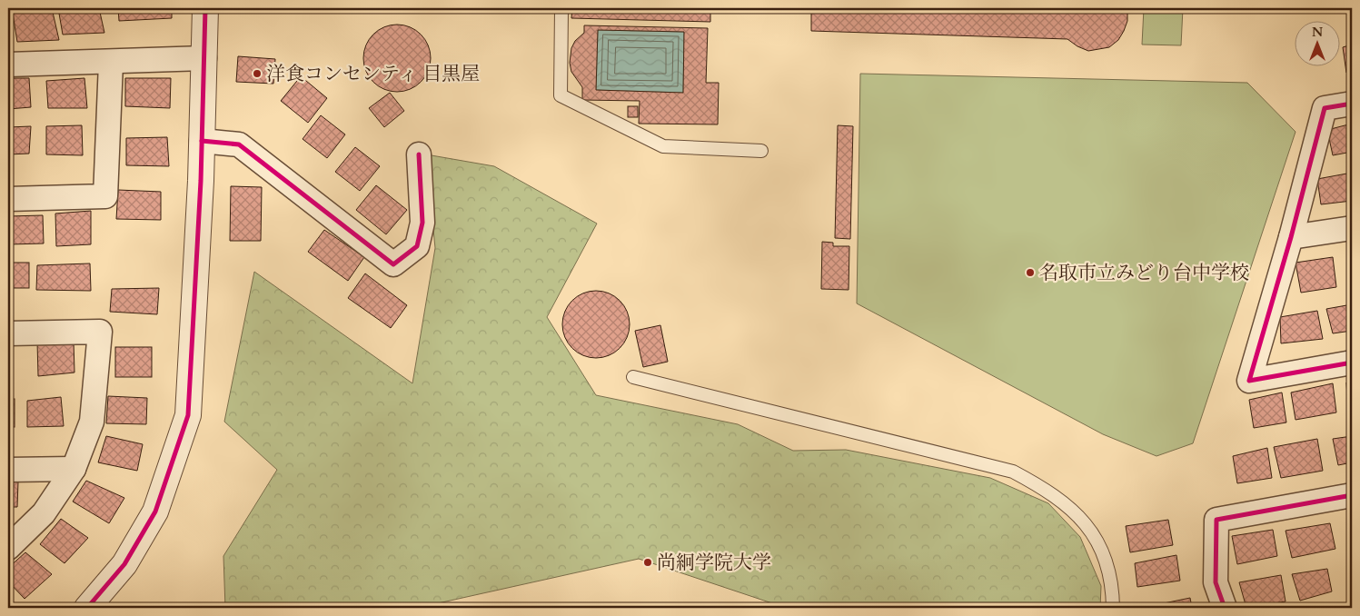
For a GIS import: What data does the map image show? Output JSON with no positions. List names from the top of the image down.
{
  "places": ["洋食コンセンティ 目黒屋", "名取市立みどり台中学校", "尚絅学院大学"],
  "north": "top"
}
